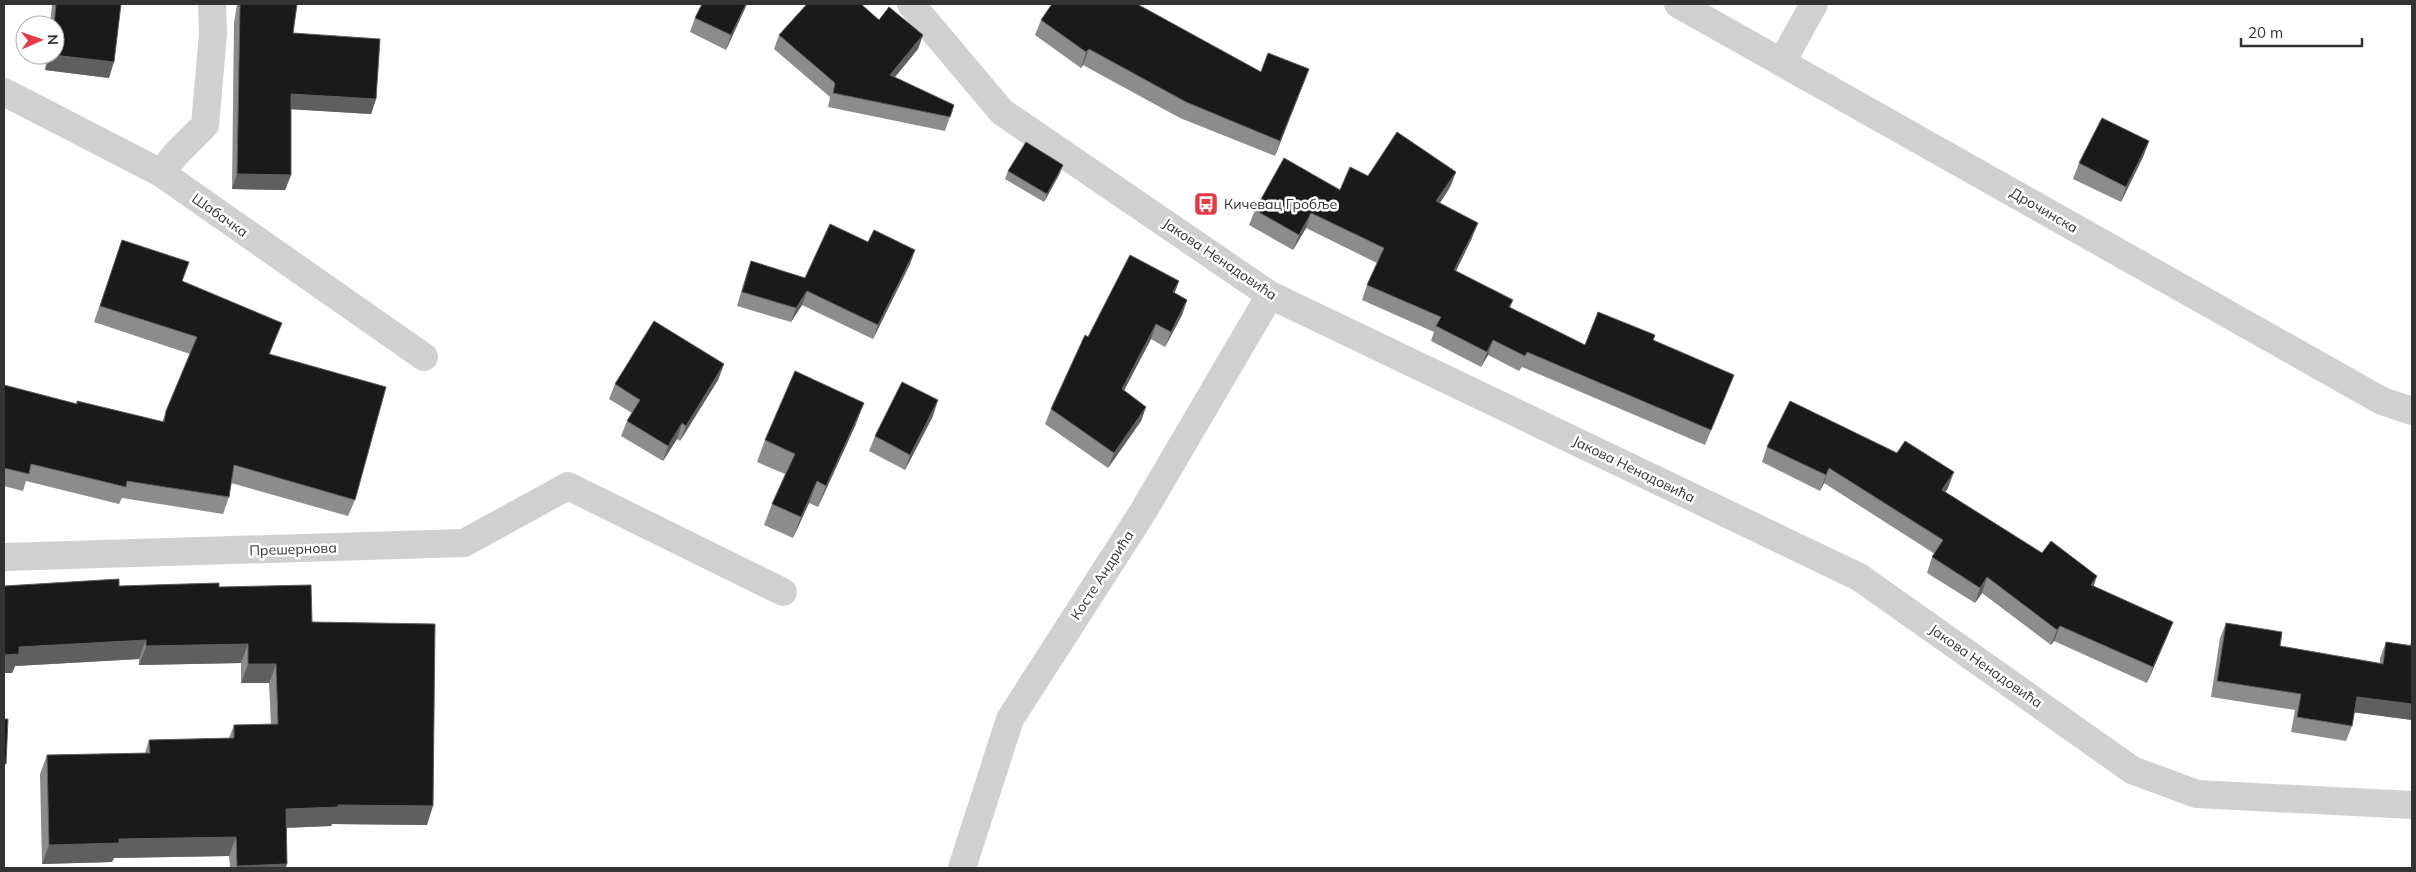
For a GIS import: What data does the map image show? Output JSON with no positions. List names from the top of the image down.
{
  "streets": {
    "street": [
      "Дрочинска",
      "Шабачка",
      "Јакова Ненадовића",
      "Прешернова",
      "Косте Андрића"
    ]
  },
  "crossings": [
    ["Јакова Ненадовића", "Косте Андрића"]
  ],
  "places": {
    "bus stop": ["Кичевац Гробље"]
  },
  "scale_bar": "20 m",
  "north": "right"
}
